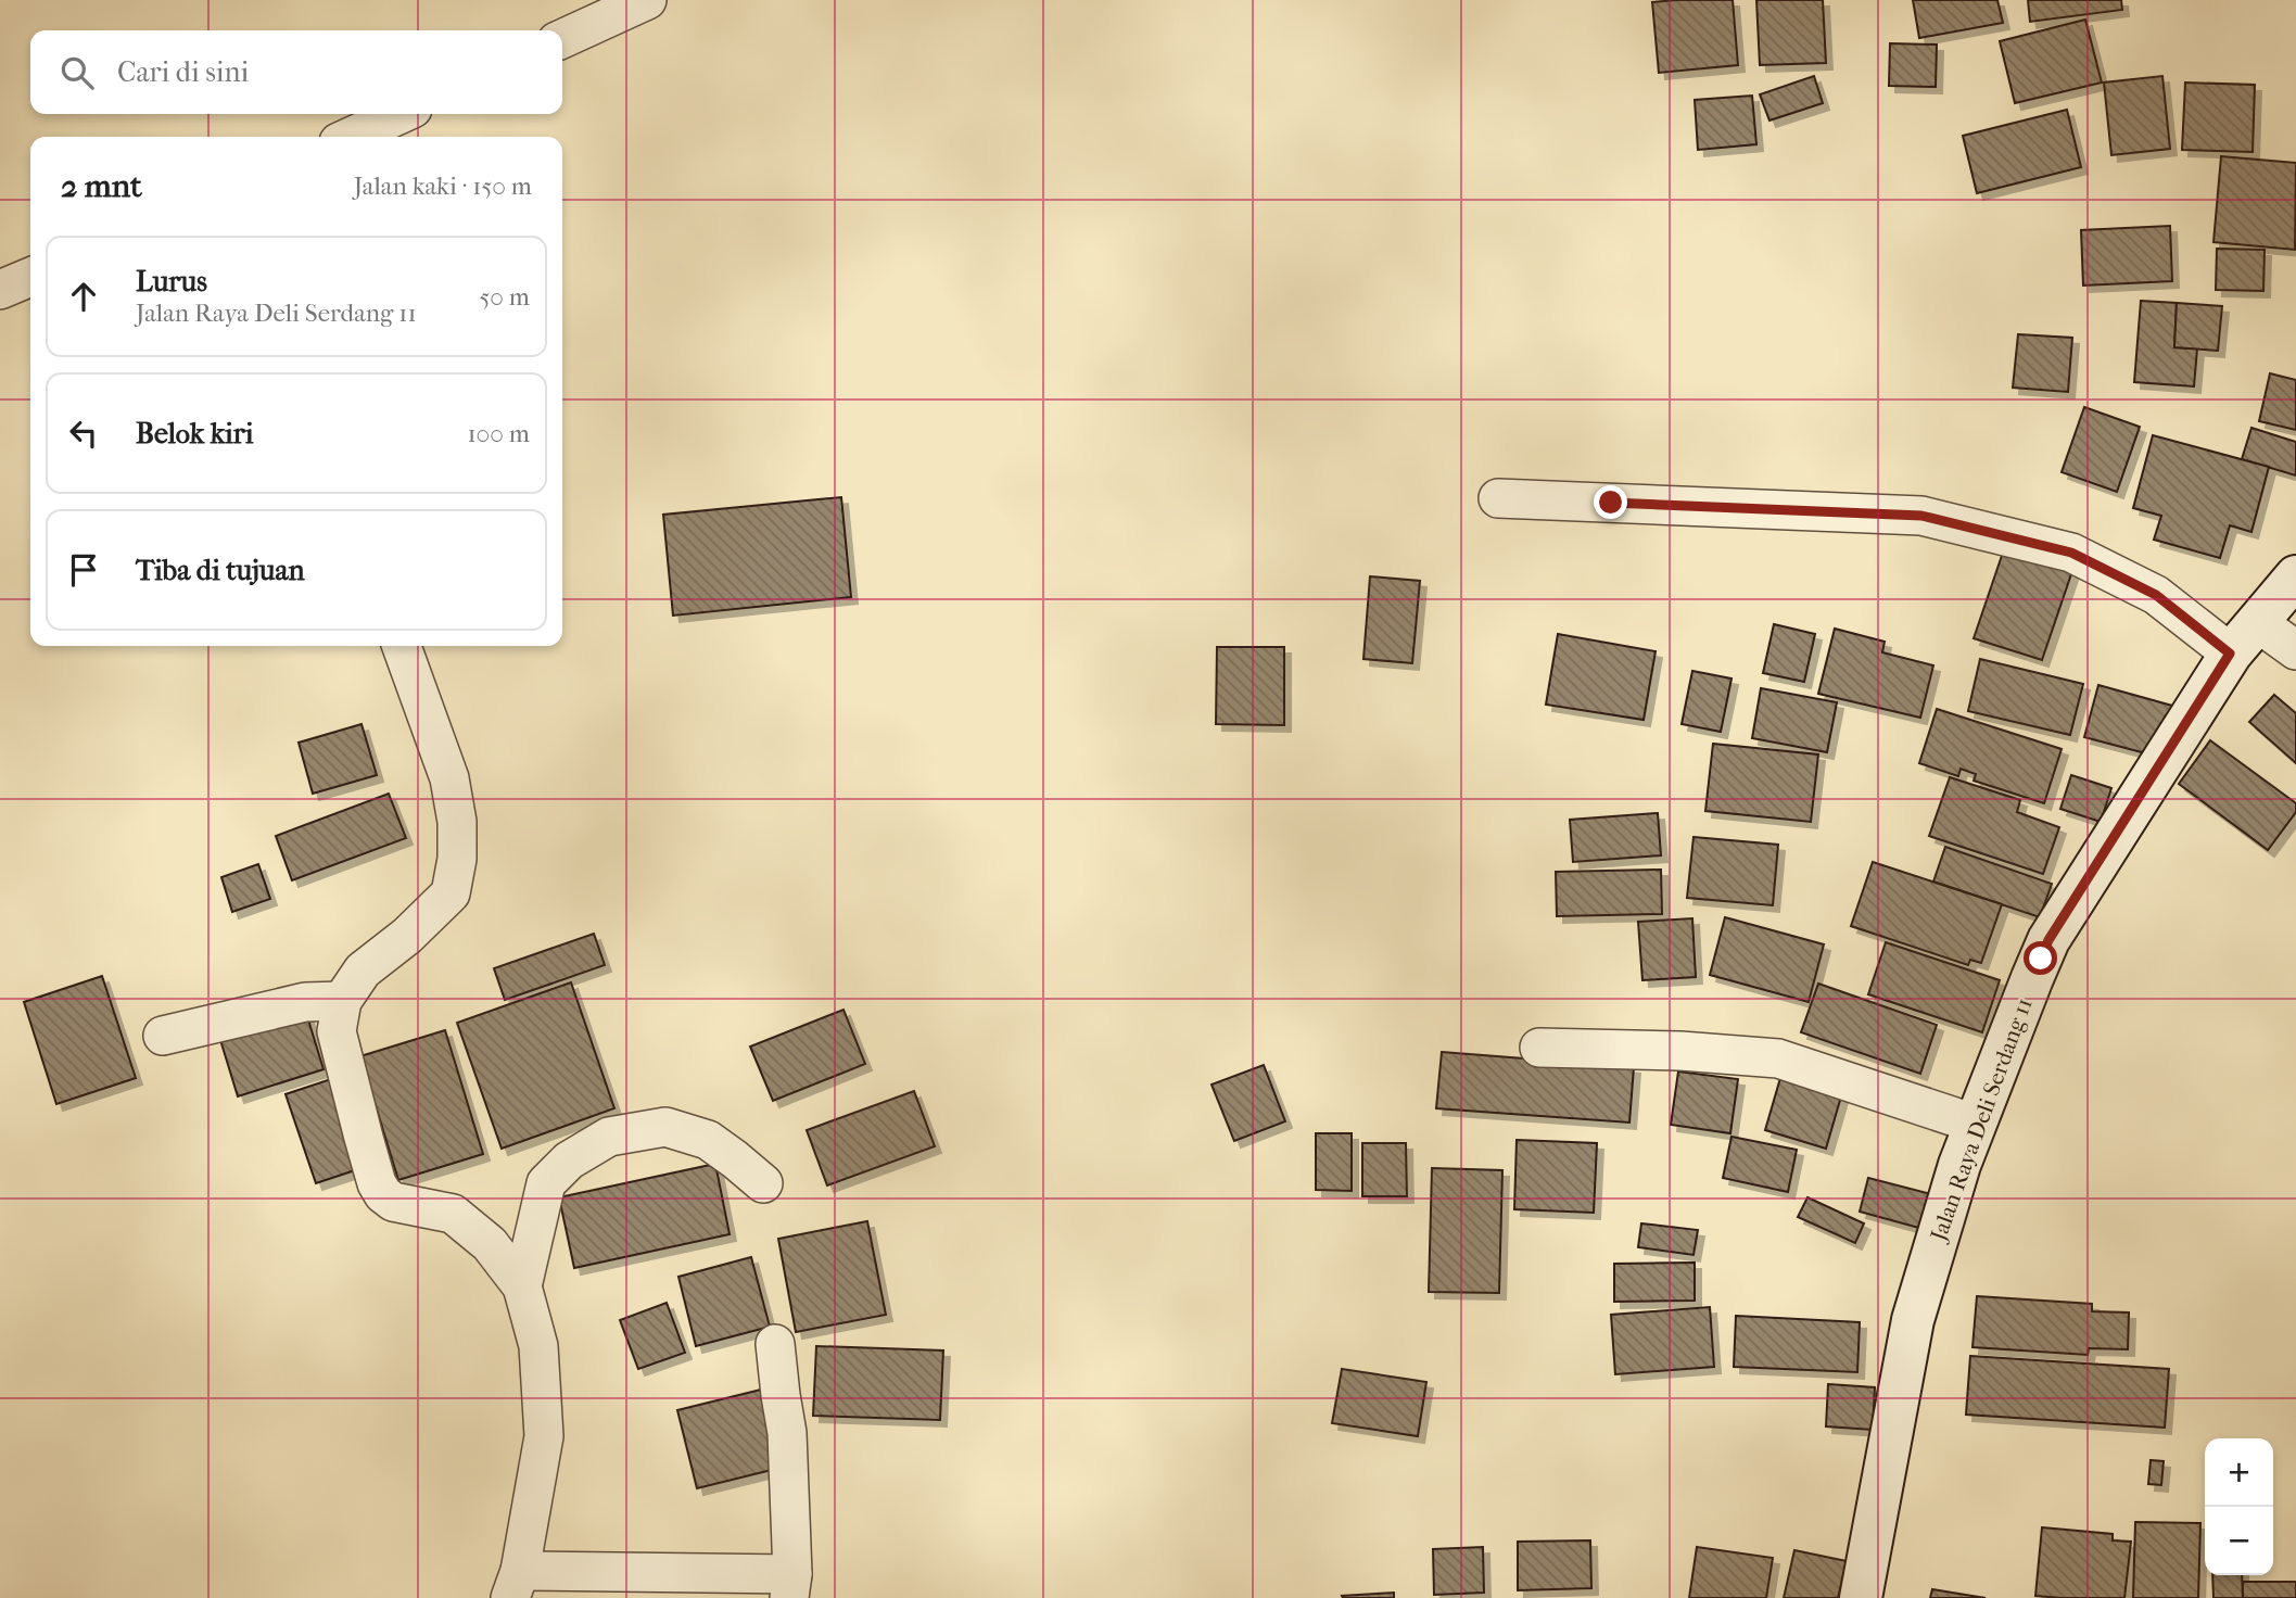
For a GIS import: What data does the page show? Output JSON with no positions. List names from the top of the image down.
{
  "streets": {
    "street": ["Jalan Raya Deli Serdang 11"]
  },
  "page": {
    "search": "Cari di sini",
    "heading": ["2 mnt", "Jalan kaki · 150 m"],
    "list": [
      ["Lurus", "Jalan Raya Deli Serdang 11", "50 m"],
      ["Belok kiri", "100 m"],
      "Tiba di tujuan"
    ],
    "map_buttons": ["+", "−"]
  }
}
